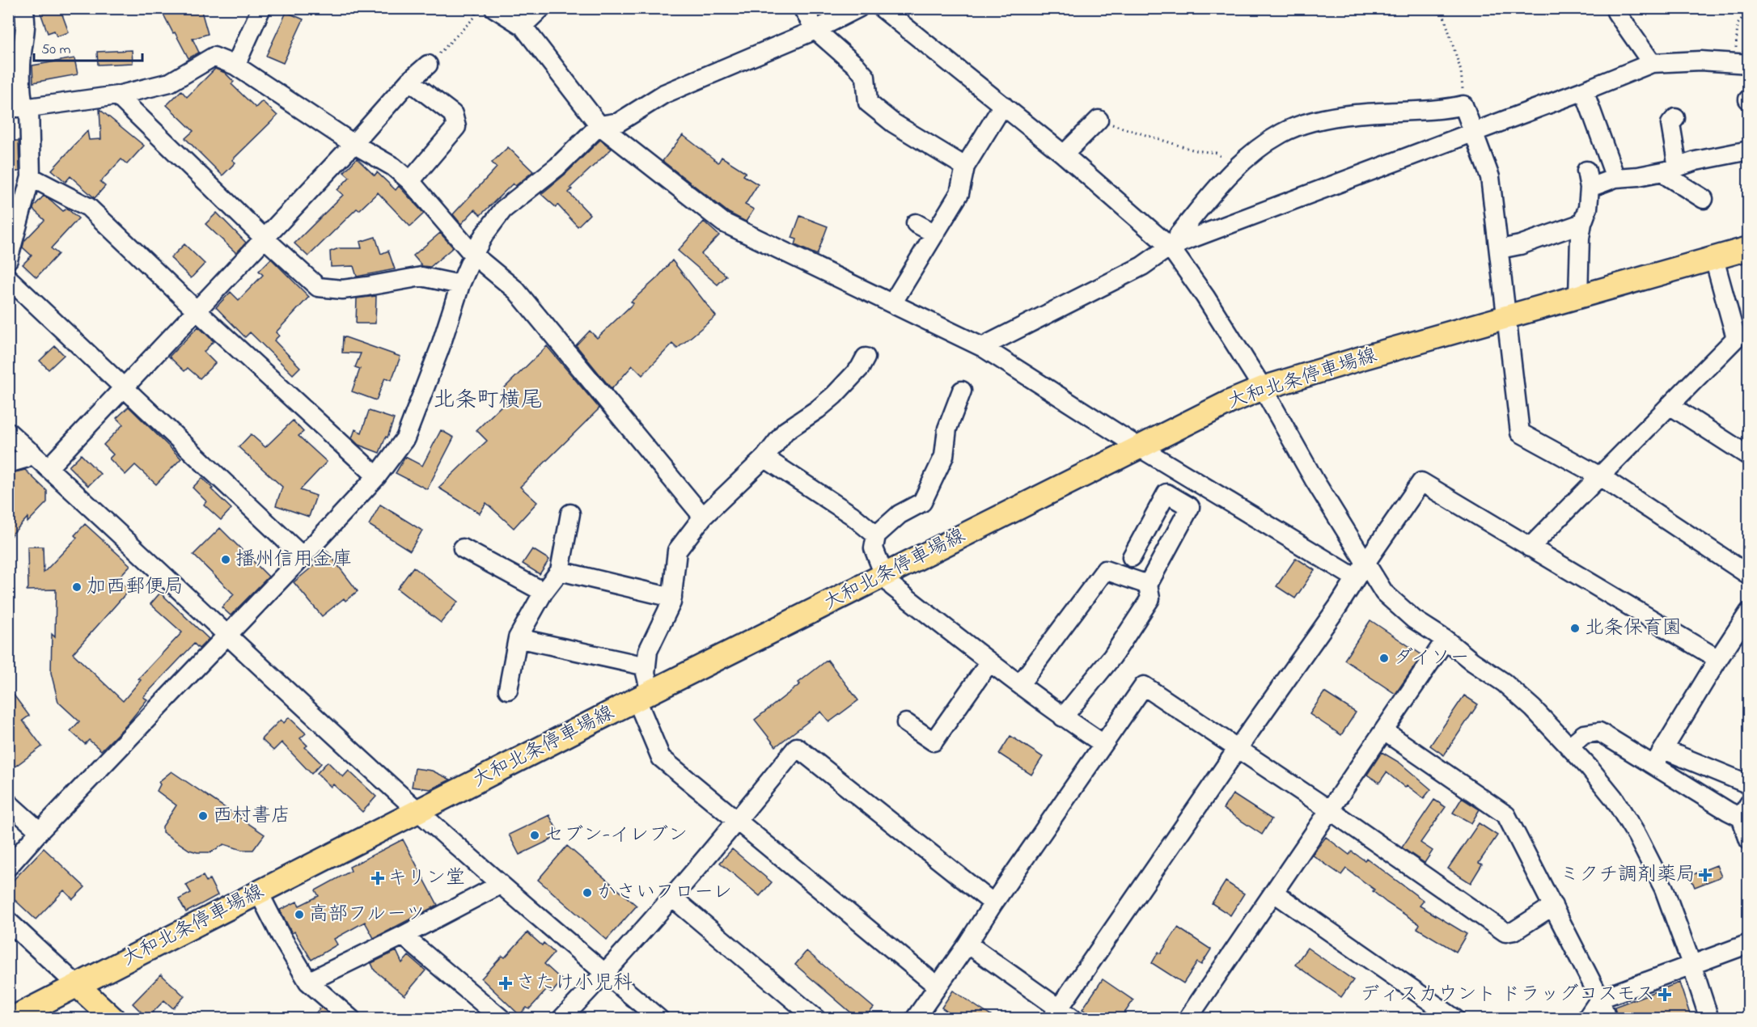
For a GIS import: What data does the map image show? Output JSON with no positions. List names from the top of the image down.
{
  "streets": {
    "main road": ["大和北条停車場線"]
  },
  "districts": ["北条町横尾"],
  "places": {
    "other": [
      "播州信用金庫",
      "加西郵便局",
      "北条保育園",
      "ダイソー",
      "西村書店",
      "セブン-イレブン",
      "かさいフローレ",
      "高部フルーツ"
    ],
    "health": [
      "ミクチ調剤薬局",
      "キリン堂",
      "さたけ小児科",
      "ディスカウント ドラッグコスモス"
    ]
  },
  "scale_bar": "50 m"
}
